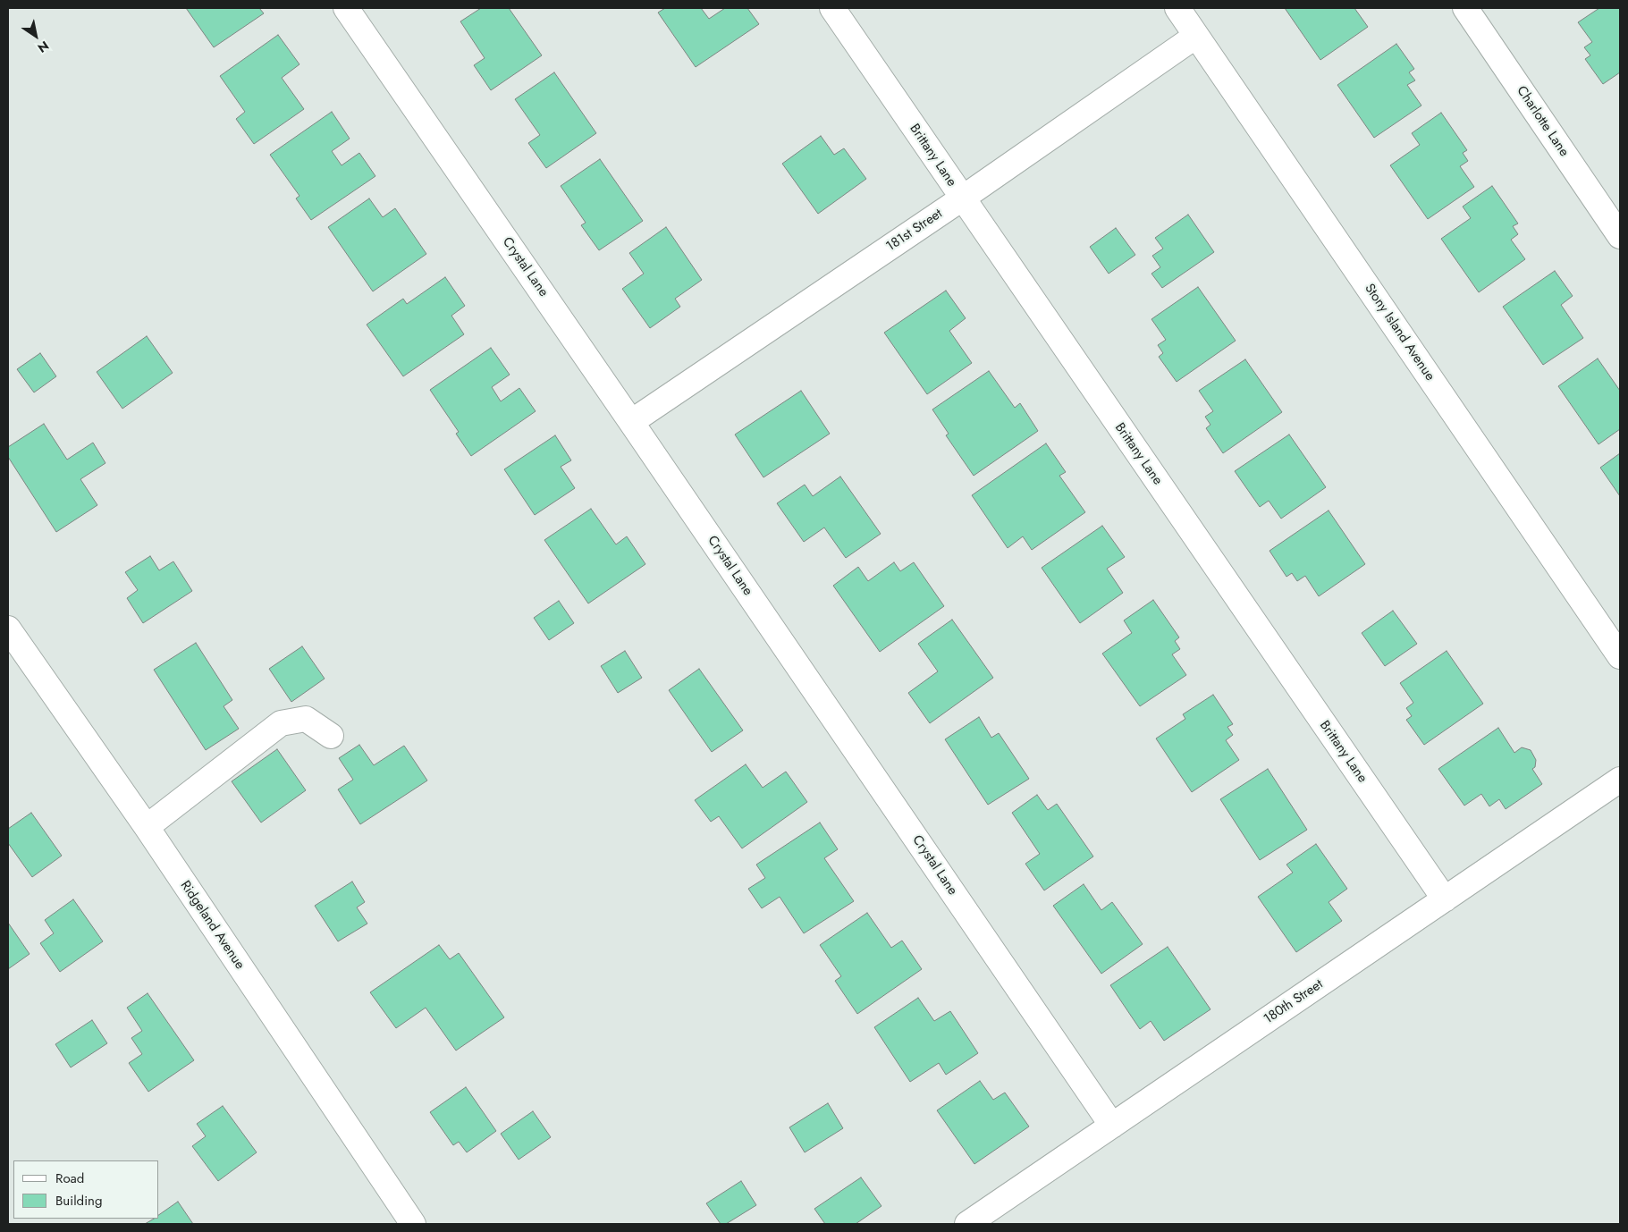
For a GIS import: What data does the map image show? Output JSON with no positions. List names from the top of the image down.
{
  "streets": {
    "street": [
      "Charlotte Lane",
      "Brittany Lane",
      "181st Street",
      "Crystal Lane",
      "Stony Island Avenue",
      "Ridgeland Avenue",
      "180th Street"
    ]
  },
  "crossings": [
    ["Brittany Lane", "181st Street"],
    ["Brittany Lane", "180th Street"],
    ["181st Street", "Crystal Lane"],
    ["181st Street", "Stony Island Avenue"],
    ["Crystal Lane", "180th Street"]
  ],
  "legend": ["Road", "Building"],
  "north": "bottom right"
}
